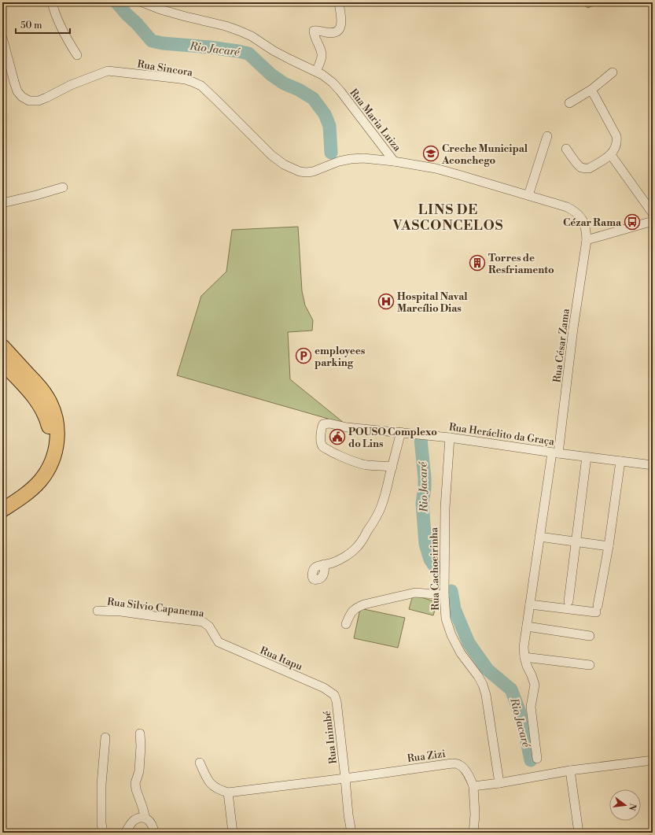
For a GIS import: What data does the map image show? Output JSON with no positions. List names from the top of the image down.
{
  "streets": {
    "street": [
      "Rua Sincora",
      "Rua Maria Luiza",
      "Rua César Zama",
      "Rua Heráclito da Graça",
      "Rua Cachoeirinha",
      "Rua Silvio Capanema",
      "Rua Itapu",
      "Rua Inimbé",
      "Rua Zizi"
    ]
  },
  "crossings": [
    ["Rua Sincora", "Rua Maria Luiza"],
    ["Rua Maria Luiza", "Rua César Zama"],
    ["Rua César Zama", "Rua Heráclito da Graça"],
    ["Rua Heráclito da Graça", "Rua Cachoeirinha"],
    ["Rua Silvio Capanema", "Rua Itapu"],
    ["Rua Itapu", "Rua Inimbé"],
    ["Rua Inimbé", "Rua Zizi"]
  ],
  "districts": ["LINS DE VASCONCELOS"],
  "water": ["Rio Jacaré"],
  "places": {
    "school or university": ["Creche Municipal Aconchego"],
    "bus stop": ["Cézar Rama"],
    "building": ["Torres de Resfriamento"],
    "hospital": ["Hospital Naval Marcílio Dias"],
    "parking": ["employees parking"],
    "public building": ["POUSO Complexo do Lins"]
  },
  "scale_bar": "50 m",
  "north": "right"
}
